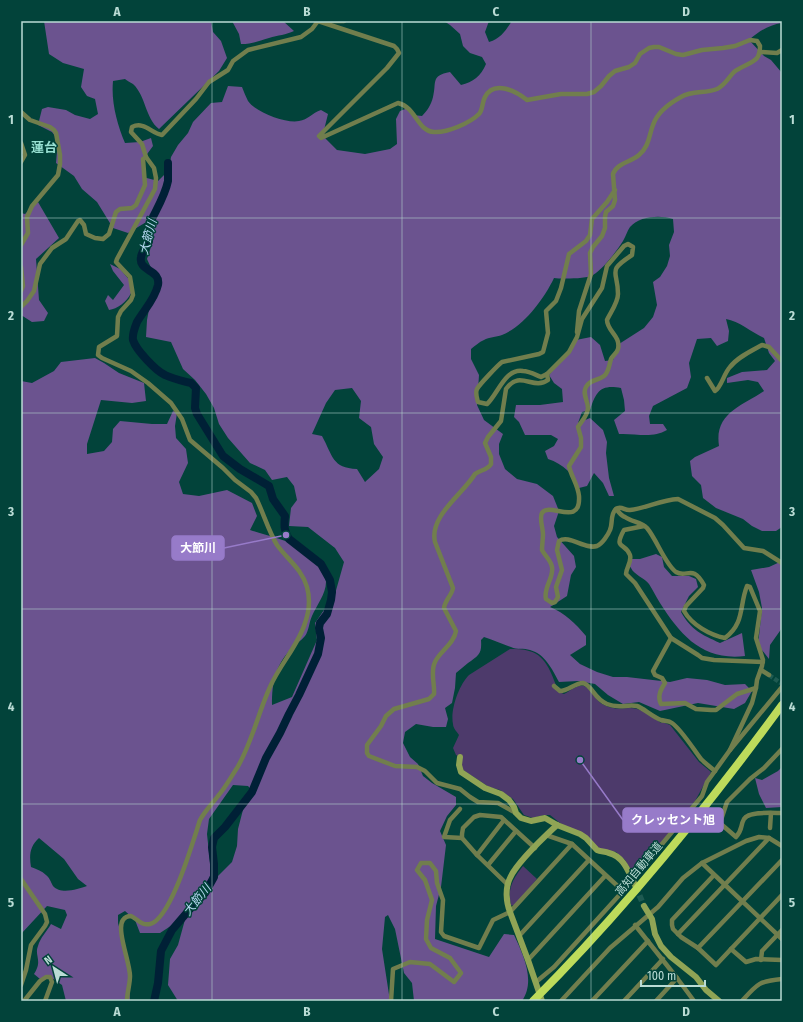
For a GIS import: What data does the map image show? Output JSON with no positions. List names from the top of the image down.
{
  "streets": {
    "highway": ["高知自動車道"]
  },
  "districts": ["蓮台"],
  "water": ["大節川"],
  "places": ["大節川", "クレッセント旭"],
  "scale_bar": "100 m",
  "north": "top left",
  "grid": {
    "columns": [
      "A",
      "B",
      "C",
      "D"
    ],
    "rows": [
      "1",
      "2",
      "3",
      "4",
      "5"
    ]
  }
}
